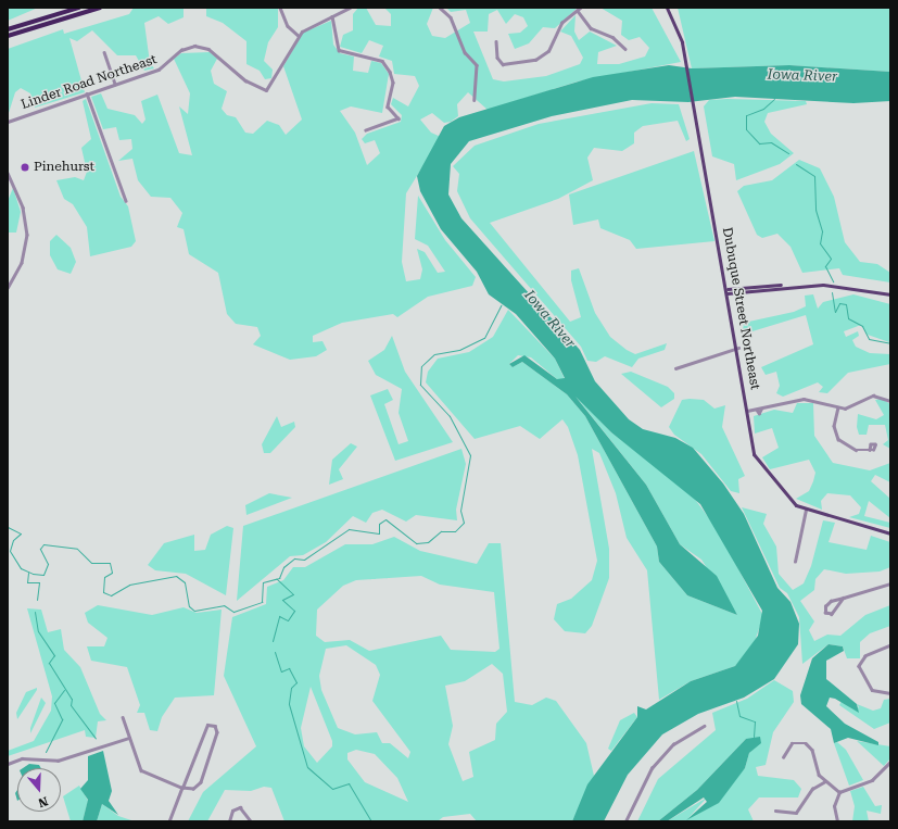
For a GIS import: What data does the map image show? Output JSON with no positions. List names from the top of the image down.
{
  "streets": {
    "main road": ["Dubuque Street Northeast"],
    "street": ["Linder Road Northeast"]
  },
  "water": ["Iowa River"],
  "places": ["Pinehurst"],
  "north": "bottom"
}
